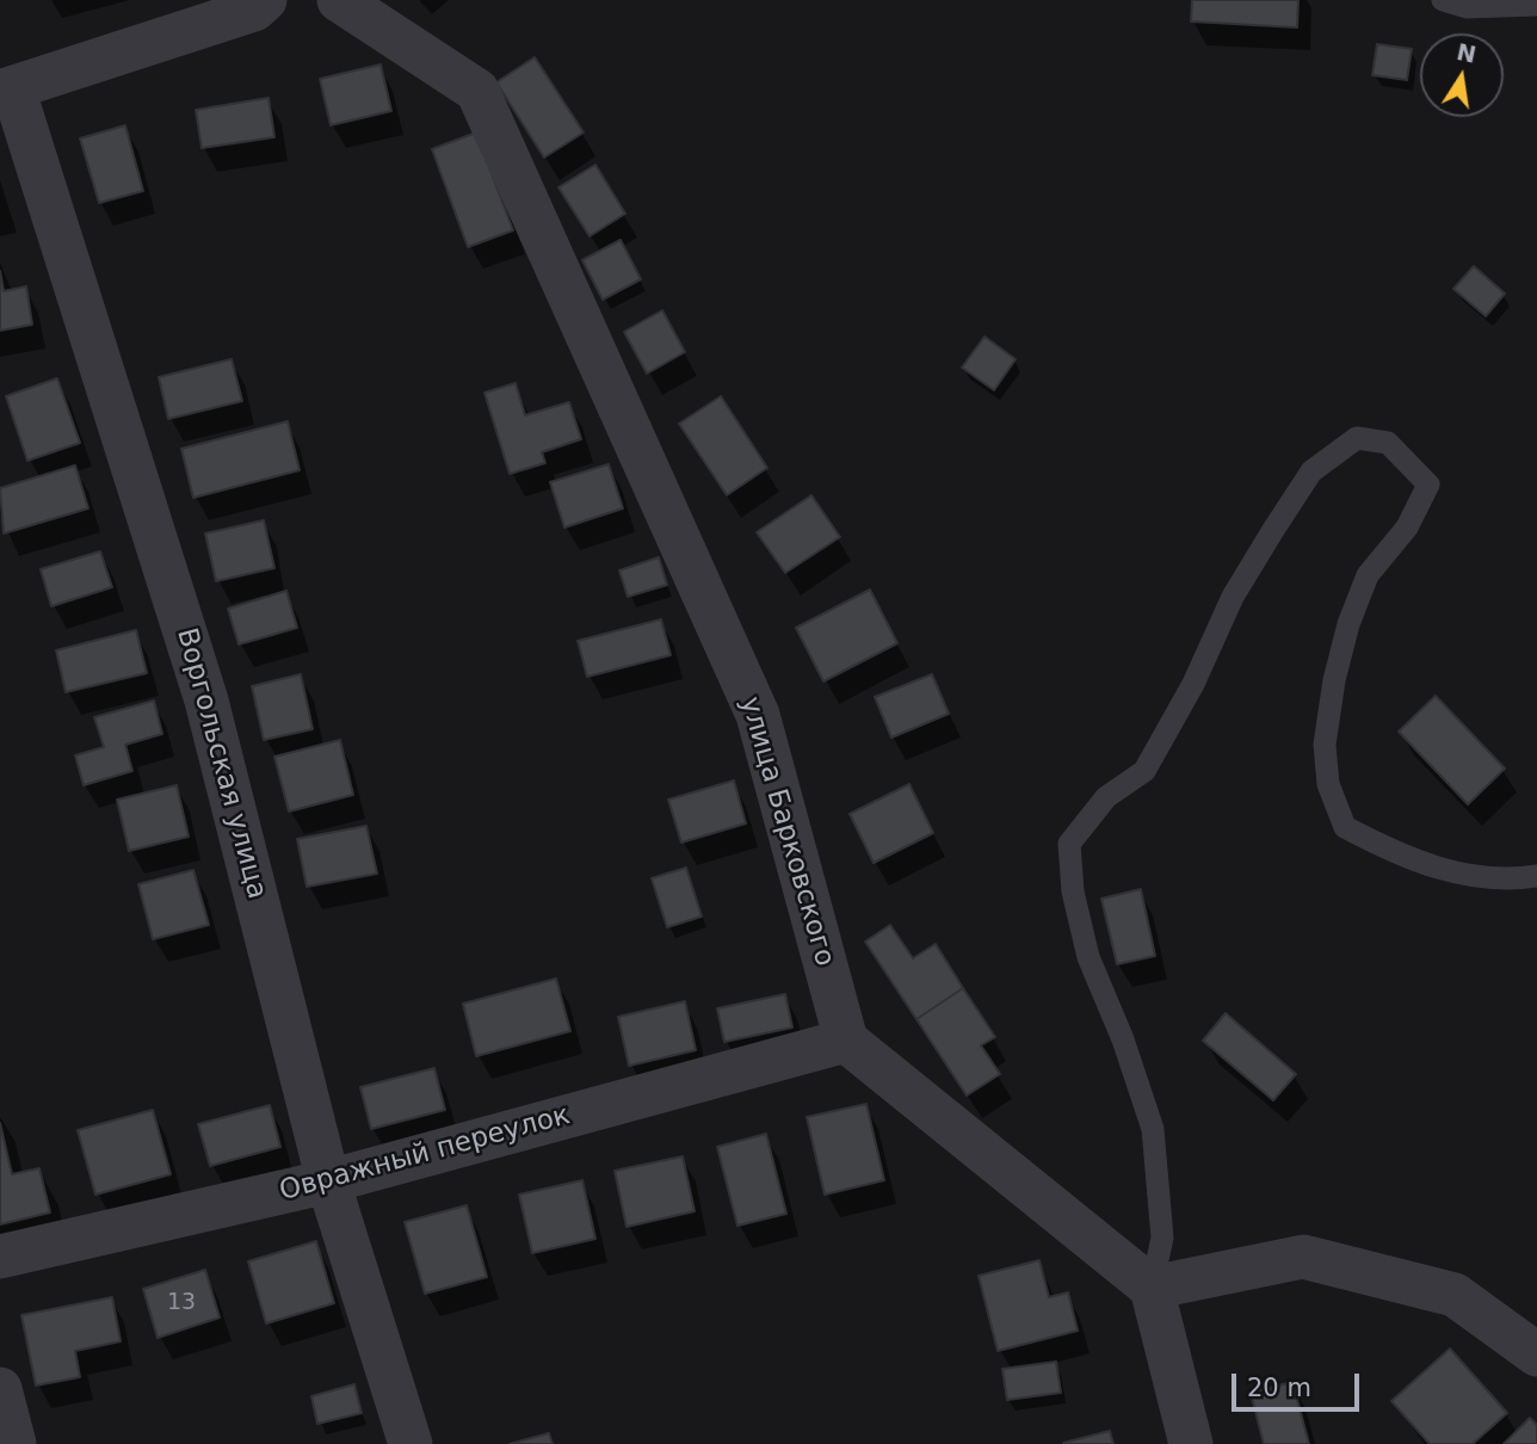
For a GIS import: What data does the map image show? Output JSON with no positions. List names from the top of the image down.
{
  "streets": {
    "street": ["Воргольская улица", "улица Барковского", "Овражный переулок"]
  },
  "crossings": [
    ["Воргольская улица", "Овражный переулок"],
    ["улица Барковского", "Овражный переулок"]
  ],
  "house_numbers": ["13"],
  "scale_bar": "20 m",
  "north": "top"
}
